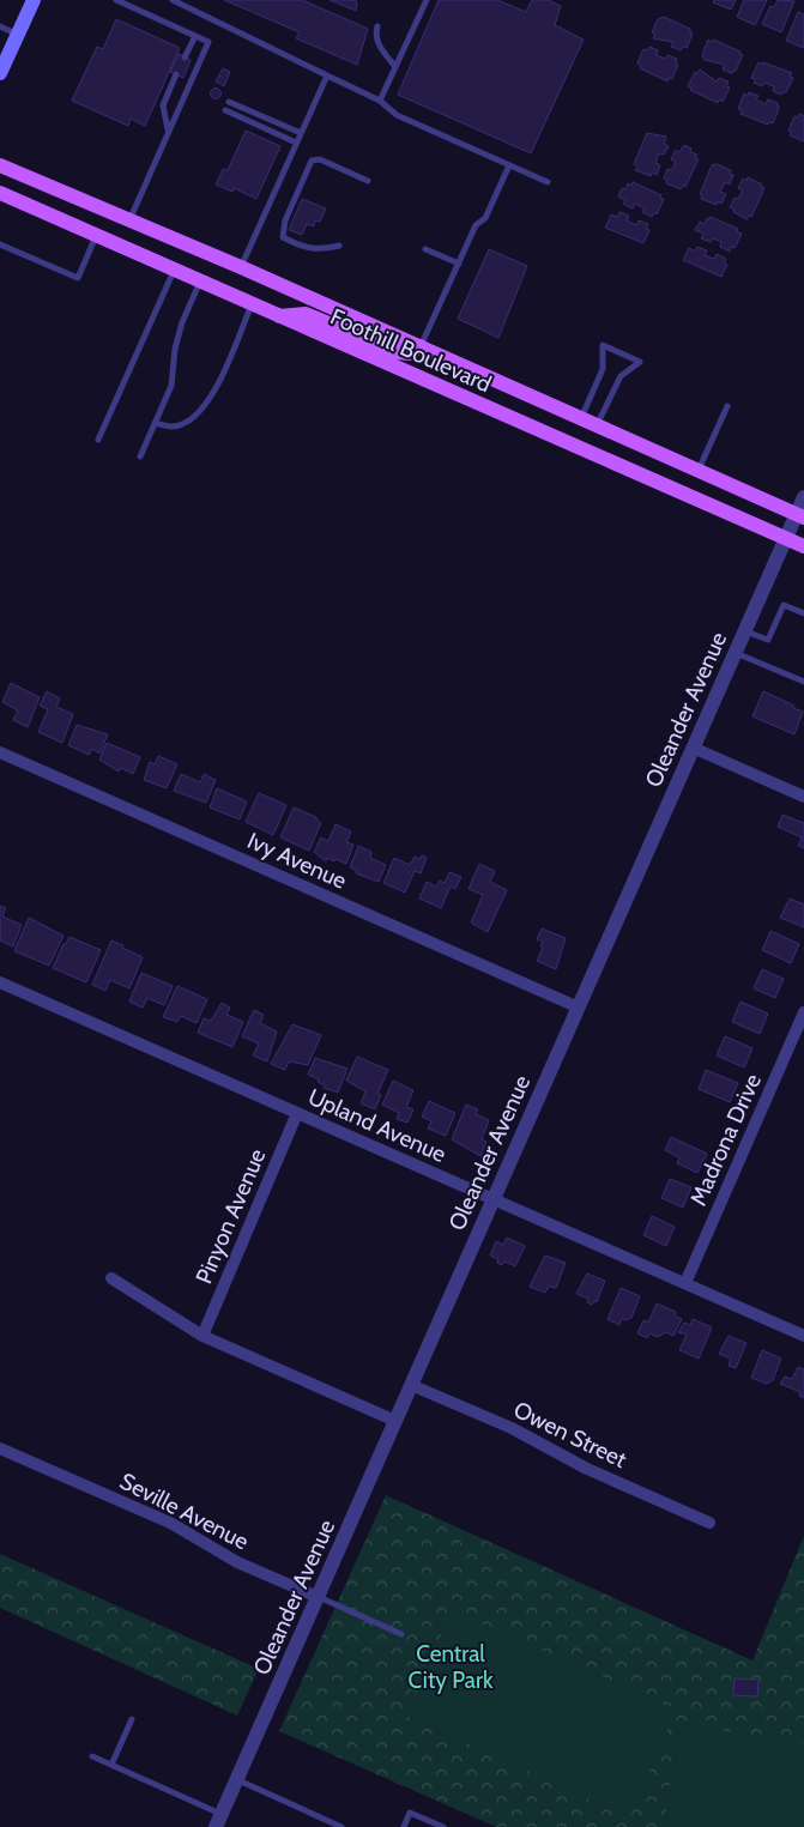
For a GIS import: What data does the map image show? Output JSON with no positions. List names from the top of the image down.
{
  "streets": {
    "main road": ["Foothill Boulevard"],
    "street": [
      "Oleander Avenue",
      "Ivy Avenue",
      "Upland Avenue",
      "Madrona Drive",
      "Pinyon Avenue",
      "Owen Street",
      "Seville Avenue"
    ]
  },
  "crossings": [
    ["Foothill Boulevard", "Oleander Avenue"],
    ["Oleander Avenue", "Ivy Avenue"],
    ["Oleander Avenue", "Upland Avenue"],
    ["Oleander Avenue", "Owen Street"],
    ["Oleander Avenue", "Seville Avenue"],
    ["Upland Avenue", "Madrona Drive"],
    ["Upland Avenue", "Pinyon Avenue"]
  ],
  "parks": ["Central City Park"]
}
